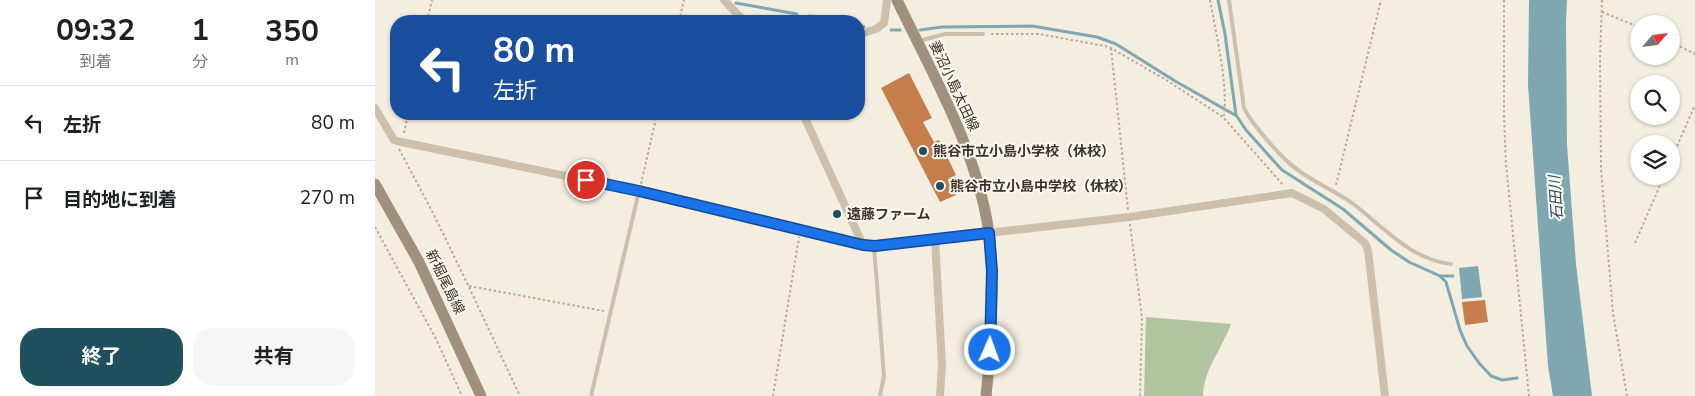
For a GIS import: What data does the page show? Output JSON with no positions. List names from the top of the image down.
{
  "streets": {
    "main road": ["妻沼小島太田線", "新堀尾島線"]
  },
  "water": ["石田川"],
  "places": ["熊谷市立小島小学校（休校）", "熊谷市立小島中学校（休校）", "遠藤ファーム"],
  "north": "top right",
  "page": {
    "eta": [
      "09:32",
      "到着",
      "1",
      "分",
      "350",
      "m"
    ],
    "turn": ["80 m", "左折"],
    "list": [
      {
        "name": "左折",
        "value": "80 m"
      },
      {
        "name": "目的地に到着",
        "value": "270 m"
      }
    ],
    "buttons": ["終了", "共有"]
  }
}
